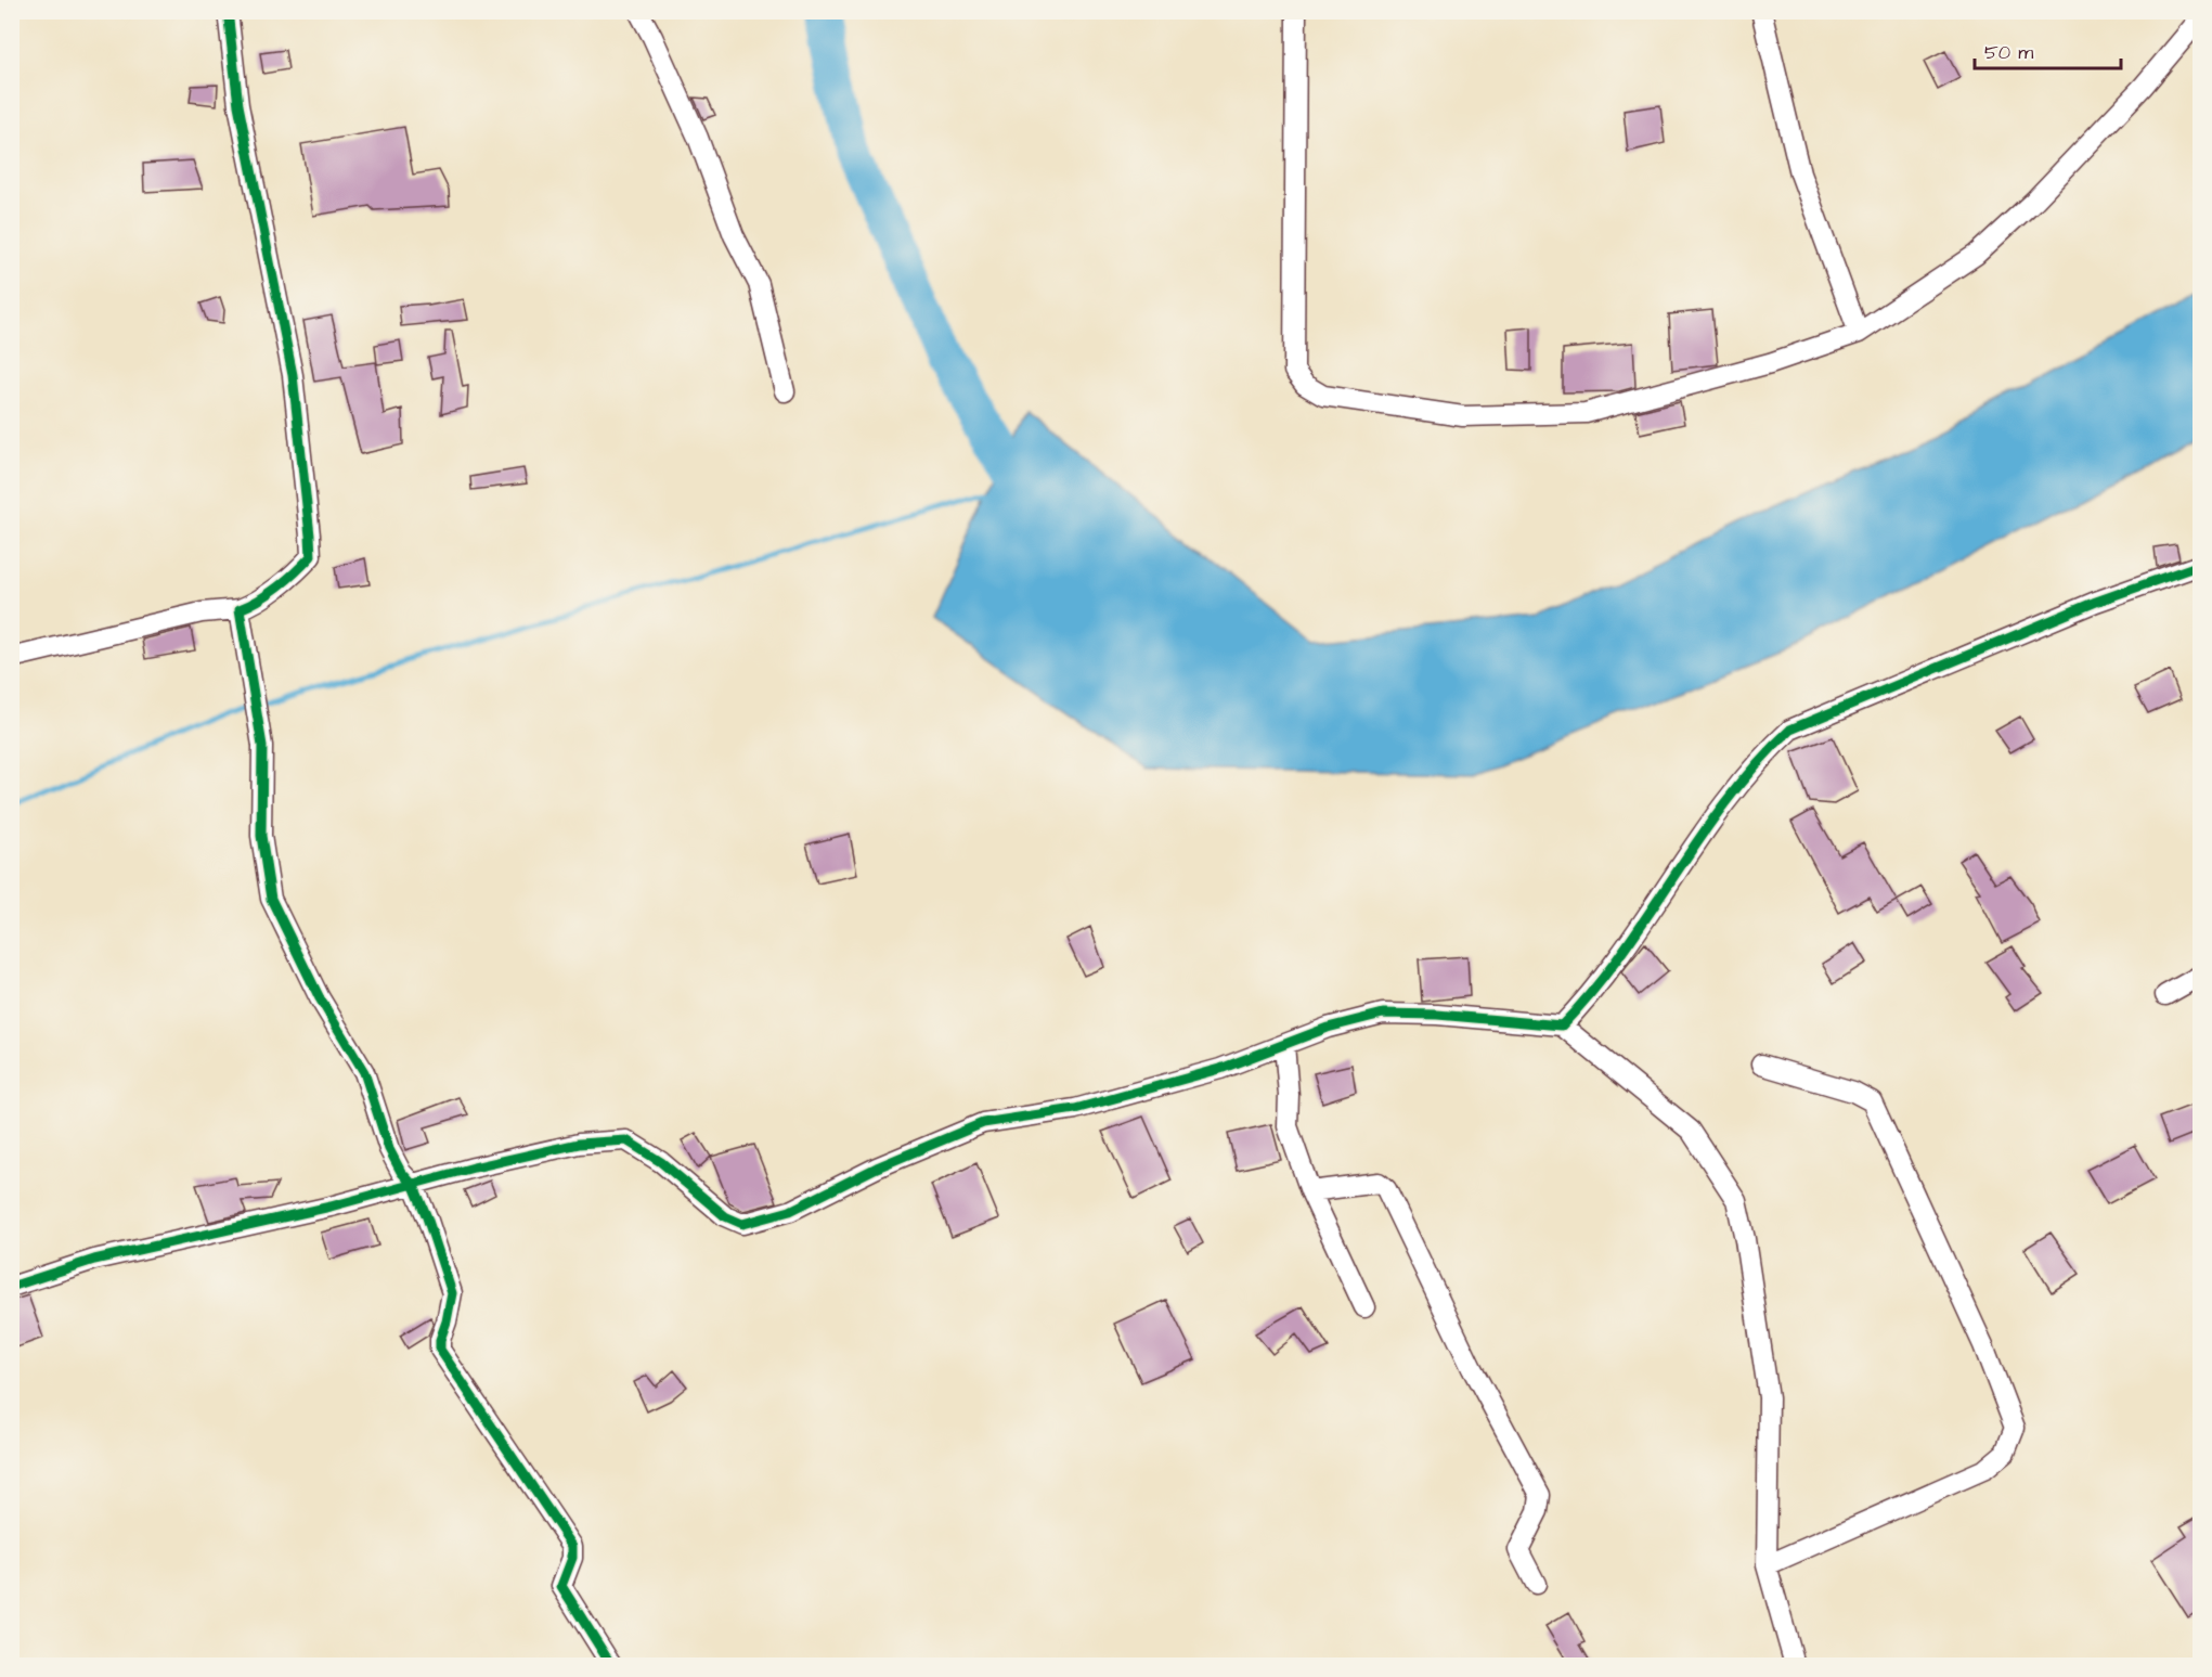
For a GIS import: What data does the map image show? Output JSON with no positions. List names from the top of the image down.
{
  "scale_bar": "50 m"
}
